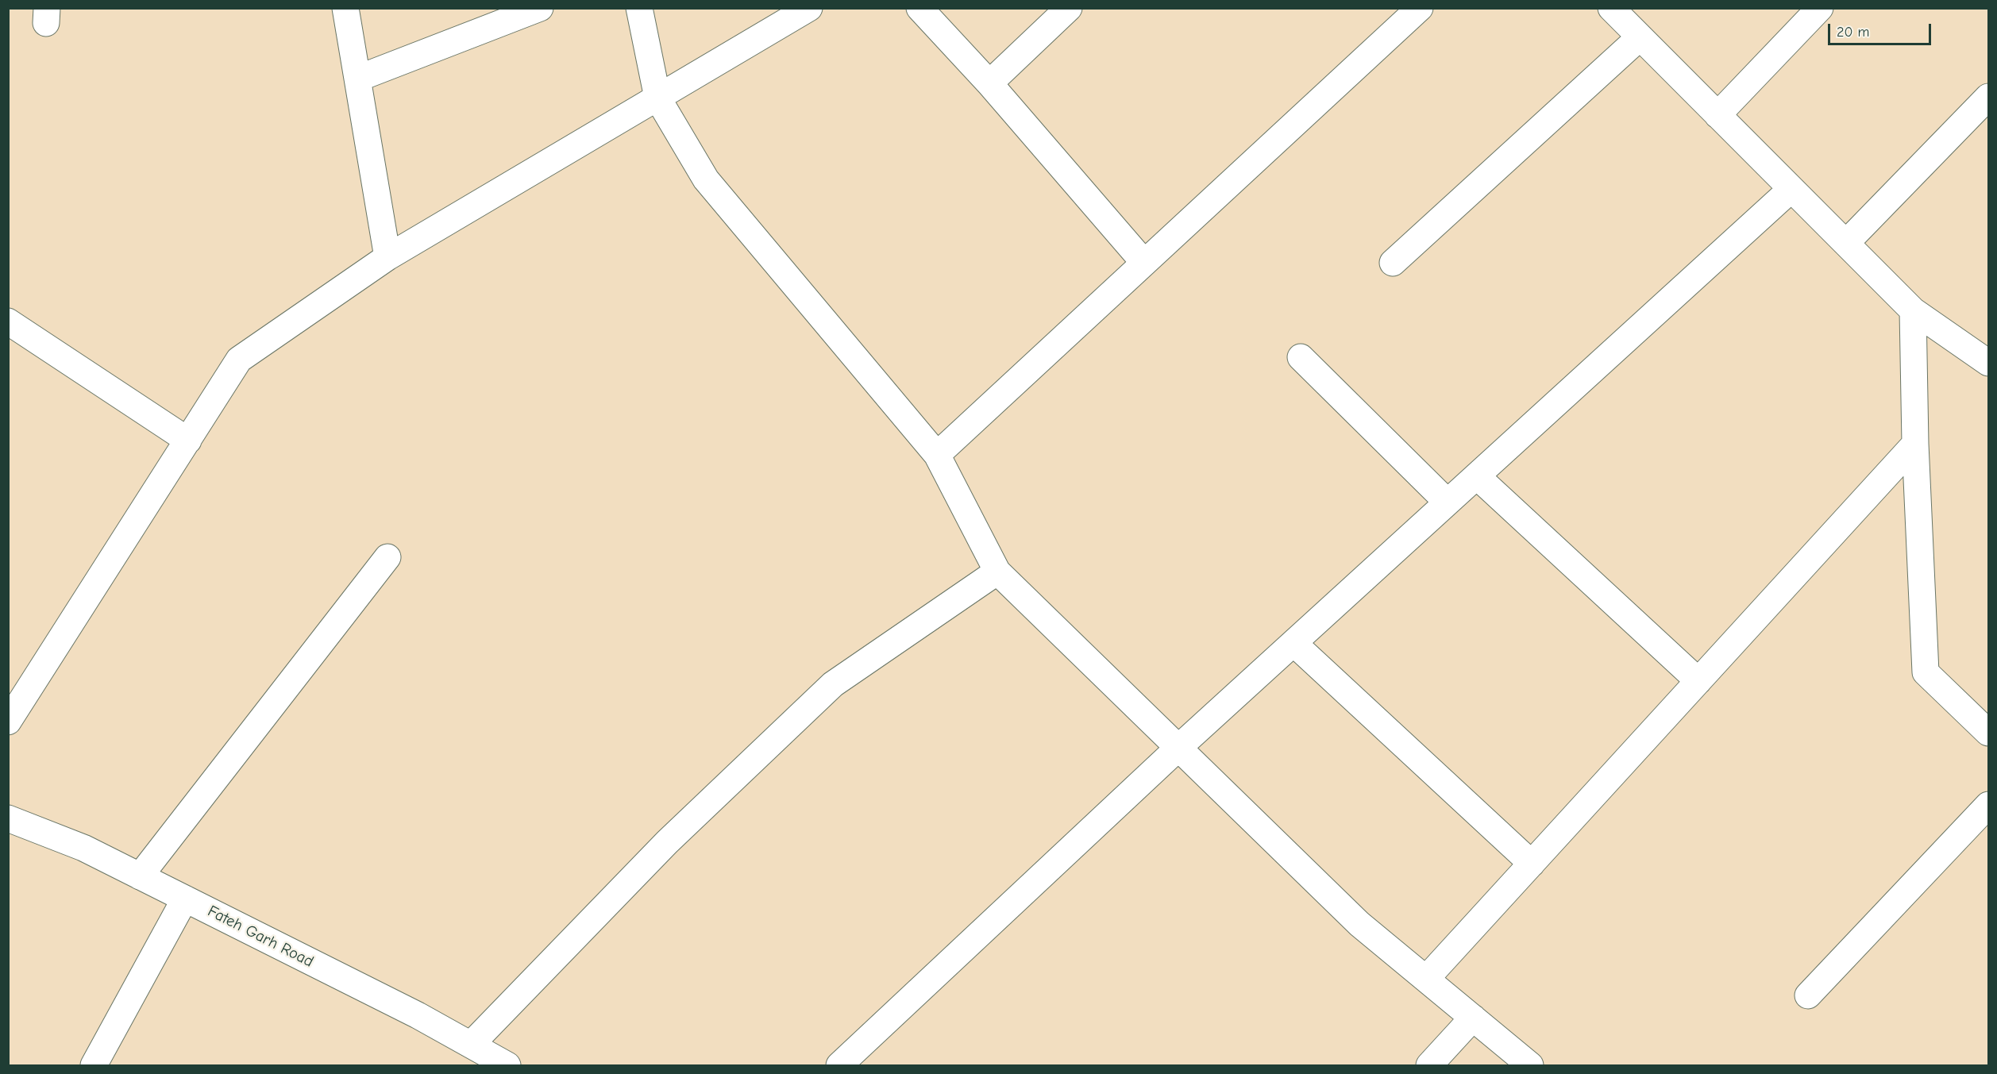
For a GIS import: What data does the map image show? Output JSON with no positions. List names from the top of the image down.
{
  "streets": {
    "street": ["Fateh Garh Road"]
  },
  "scale_bar": "20 m"
}
